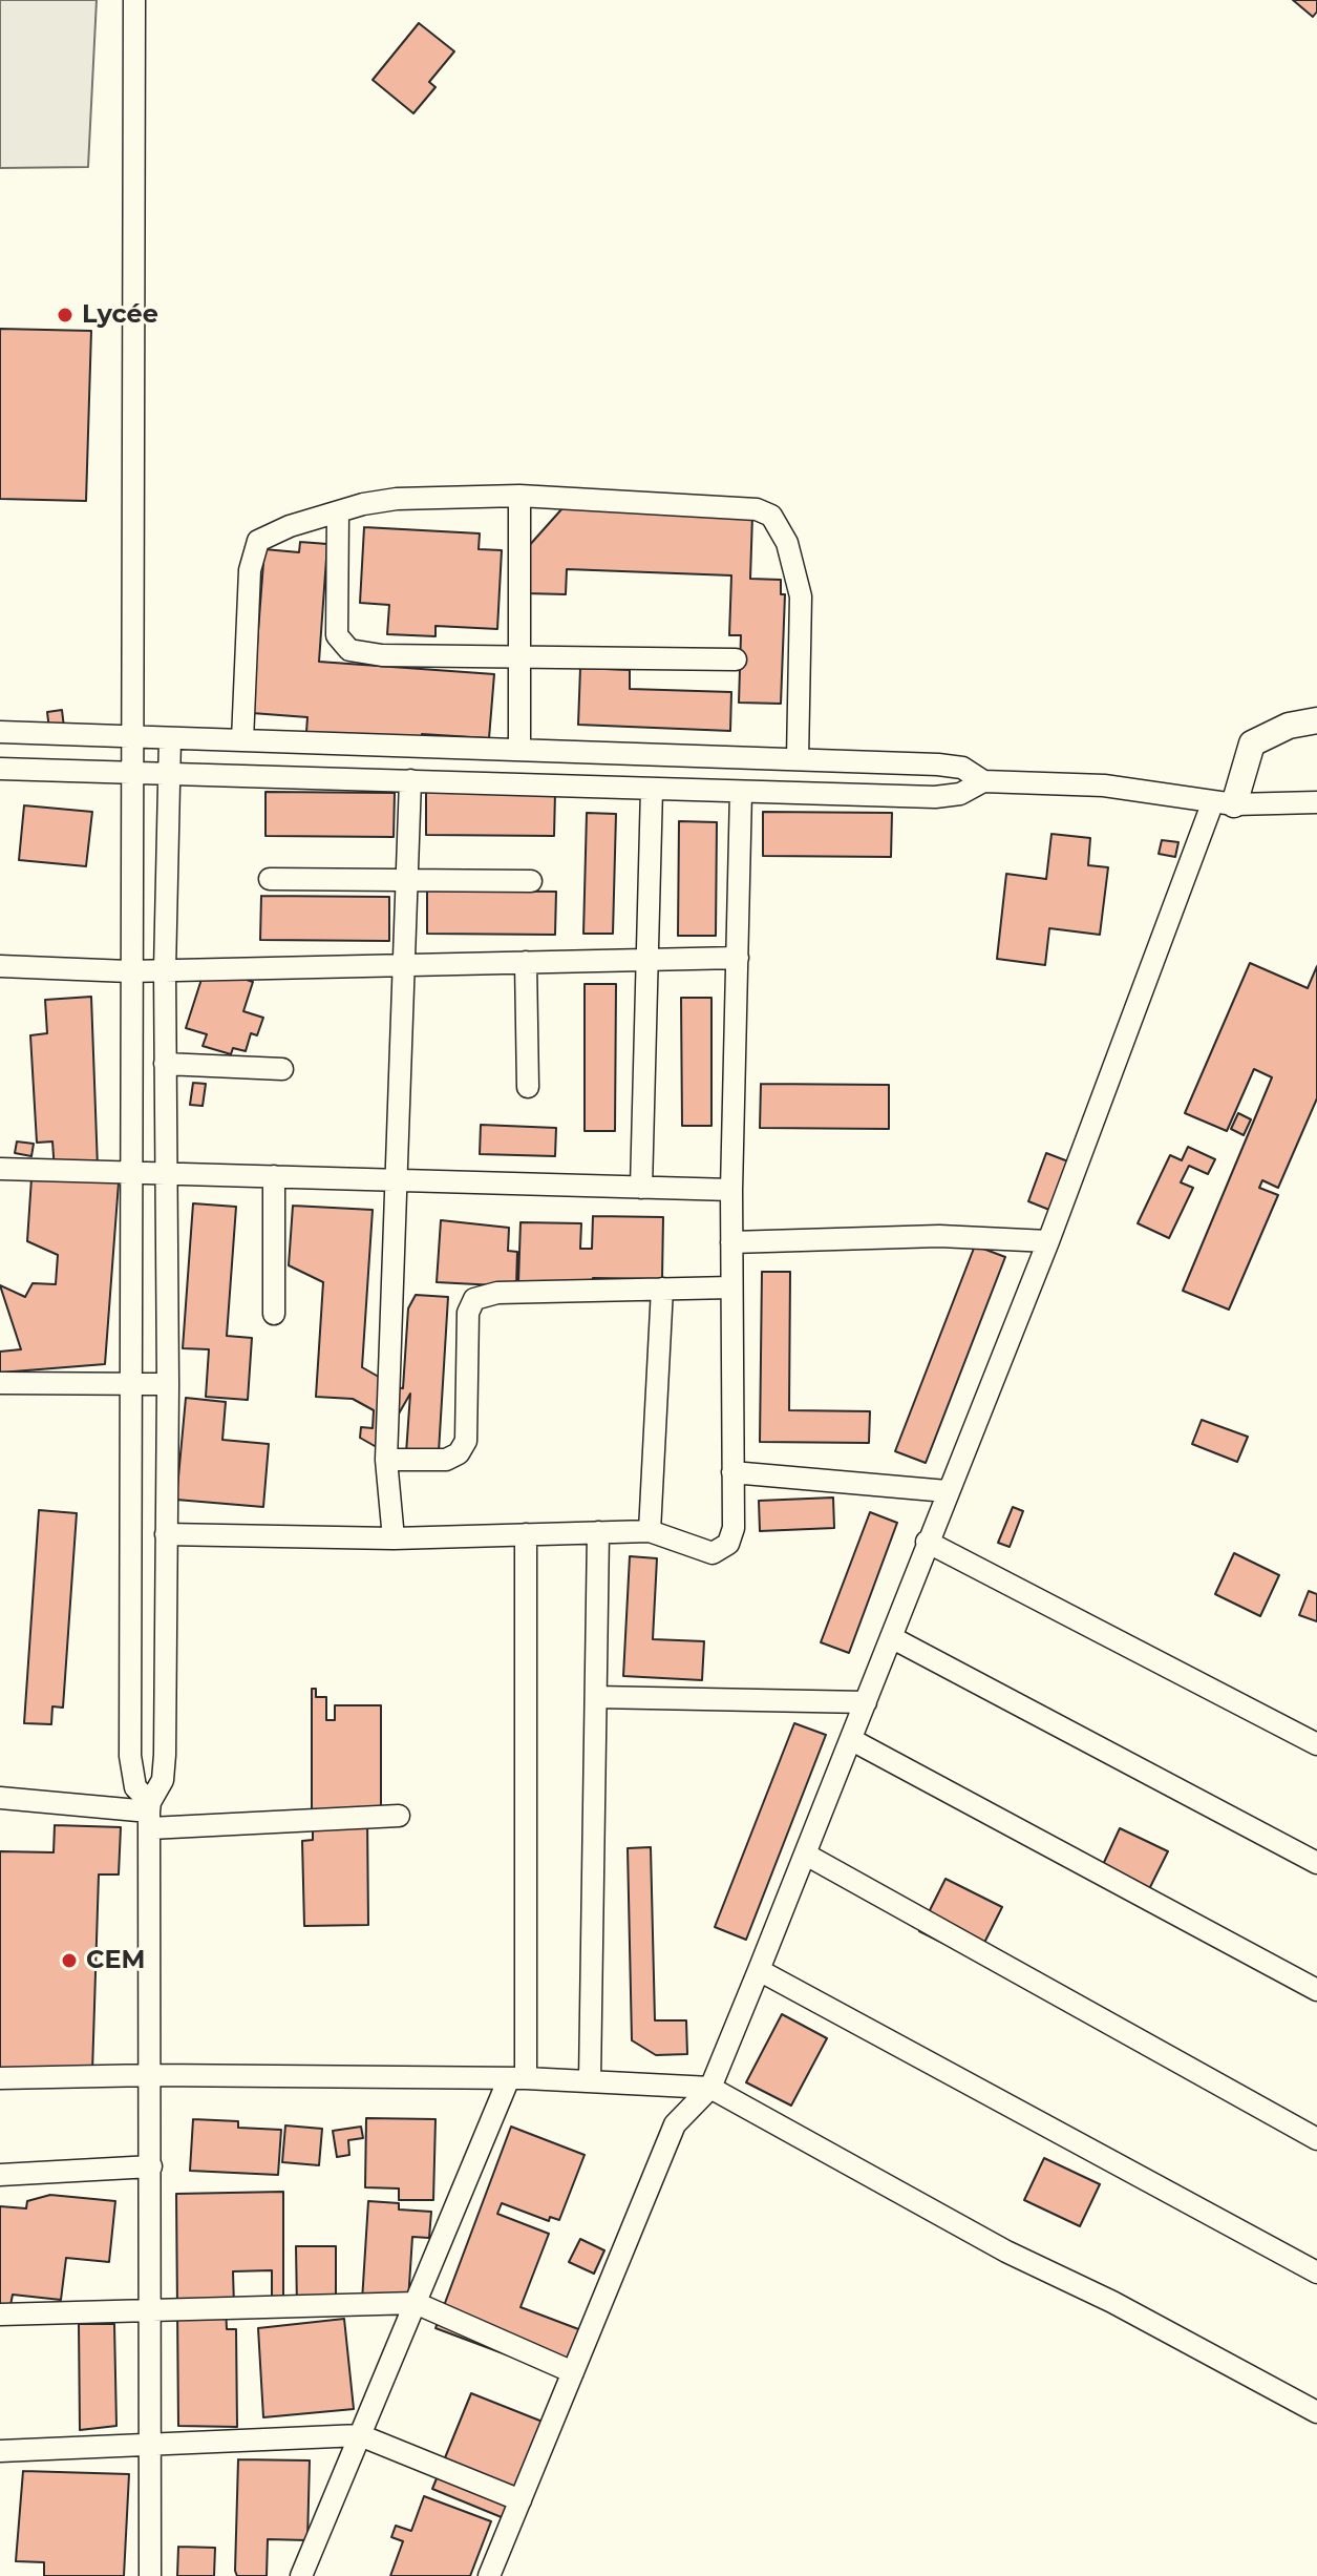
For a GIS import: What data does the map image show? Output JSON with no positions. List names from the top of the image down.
{
  "places": ["Lycée", "CEM"]
}
